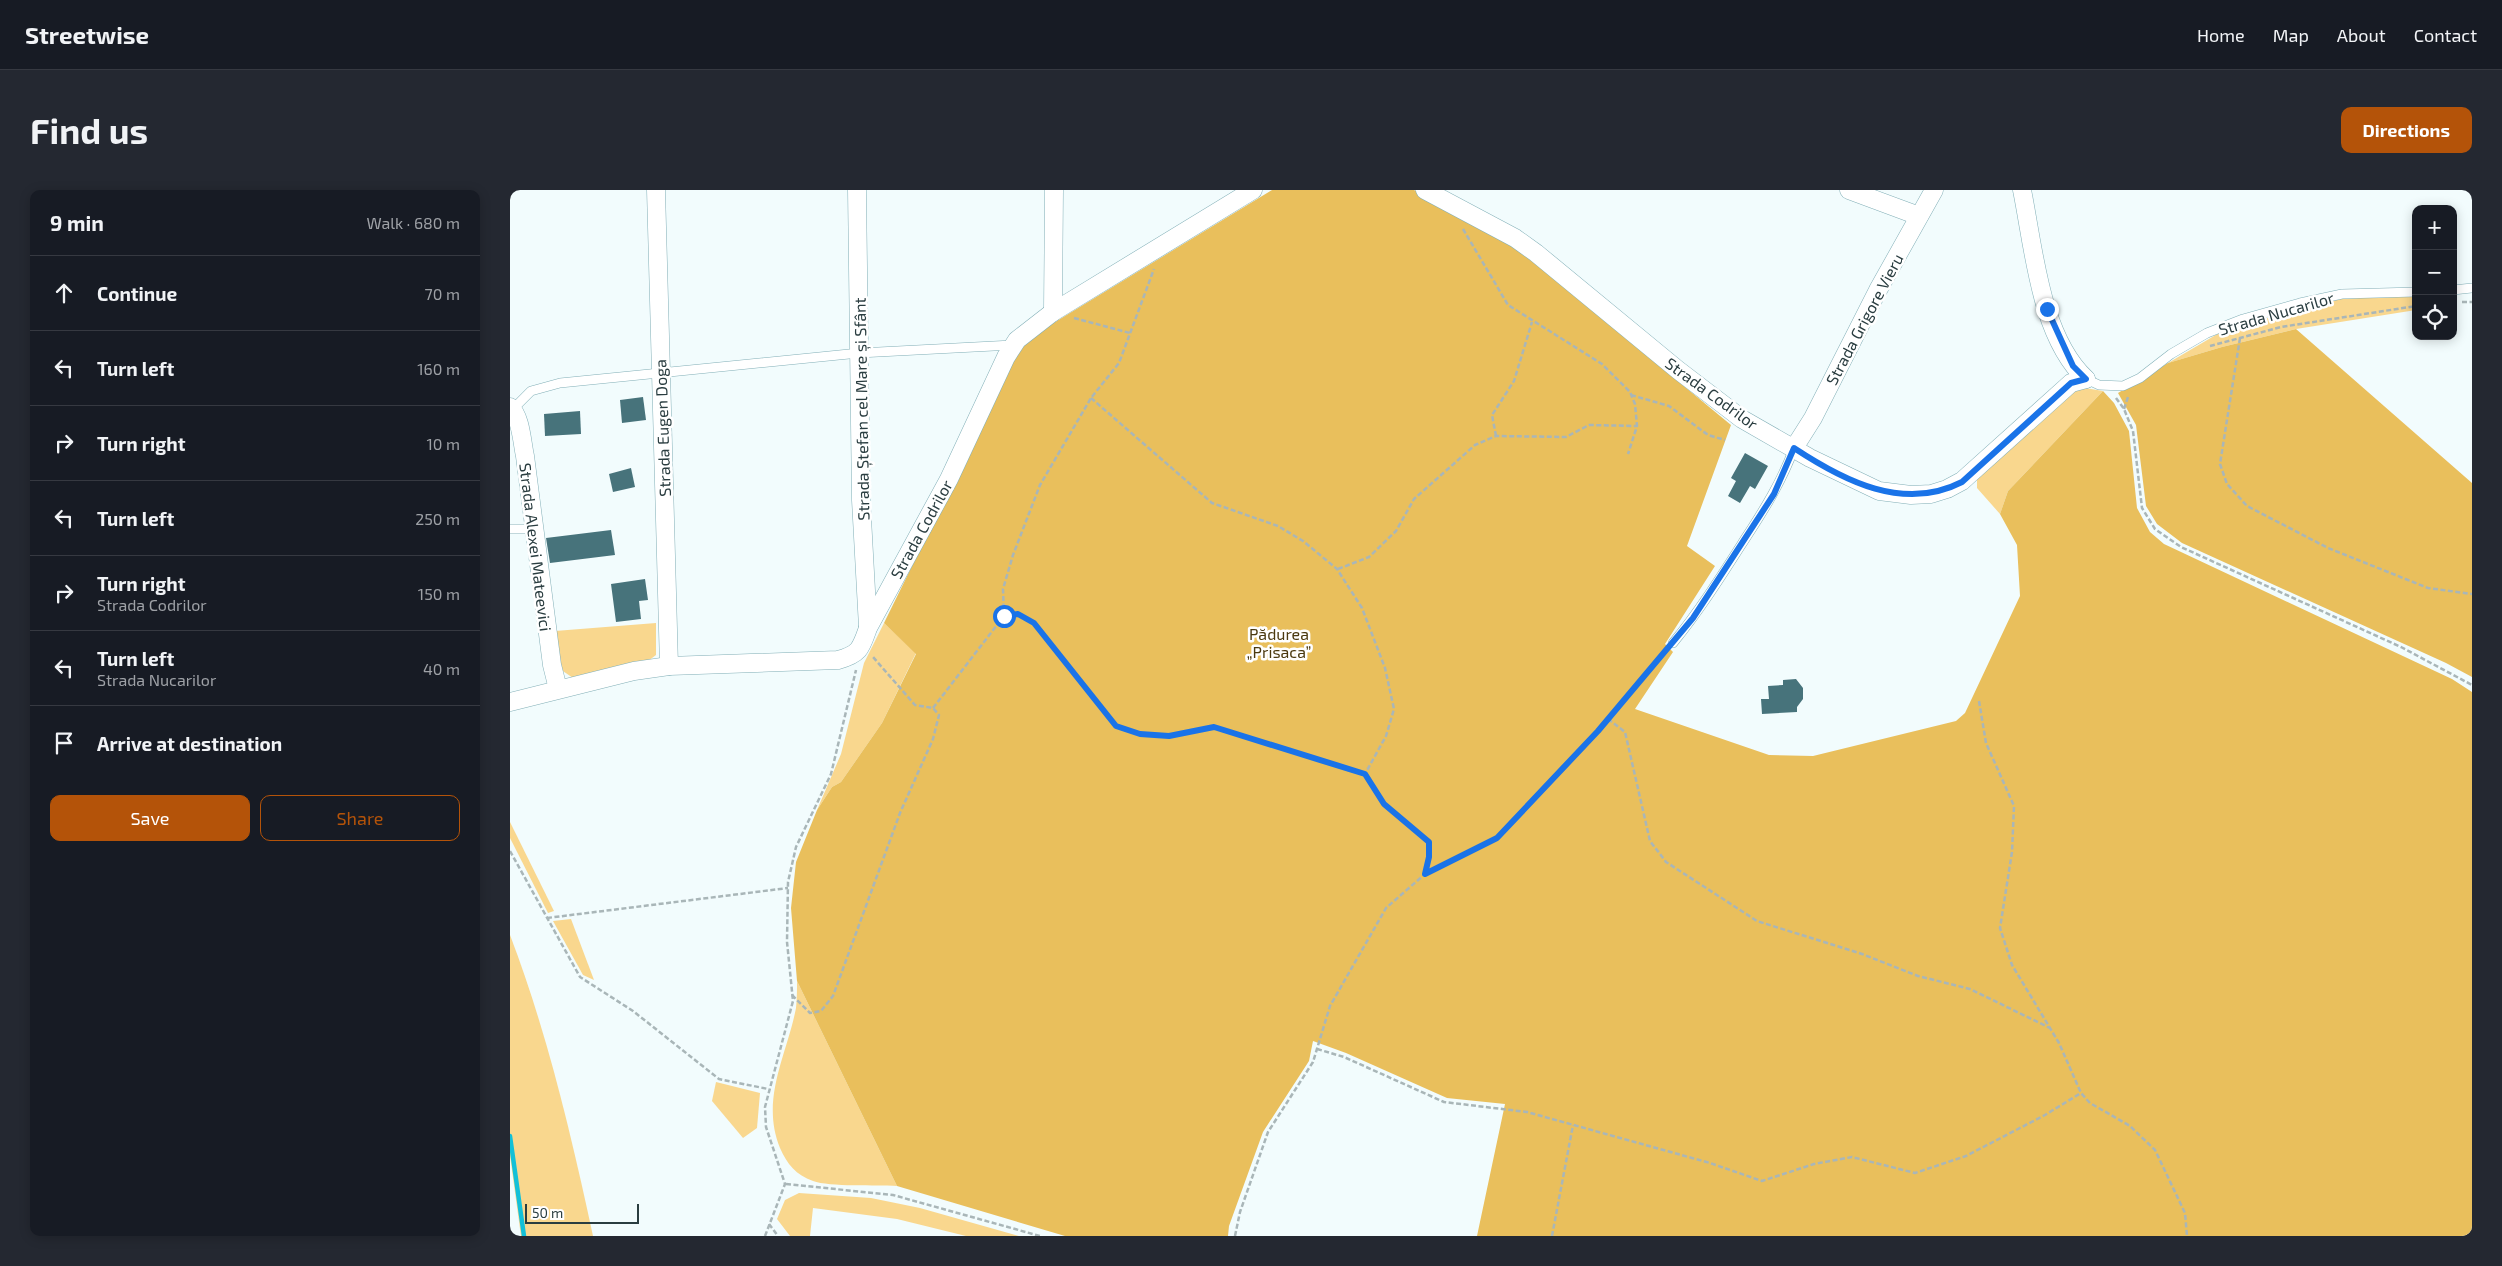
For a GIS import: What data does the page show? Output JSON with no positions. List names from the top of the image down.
{
  "streets": {
    "street": [
      "Strada Grigore Vieru",
      "Strada Codrilor",
      "Strada Ștefan cel Mare și Sfânt",
      "Strada Eugen Doga",
      "Strada Alexei Mateevici"
    ],
    "lane": ["Strada Nucarilor"]
  },
  "crossings": [
    ["Strada Nucarilor", "Strada Codrilor"],
    ["Strada Grigore Vieru", "Strada Codrilor"],
    ["Strada Codrilor", "Strada Ștefan cel Mare și Sfânt"]
  ],
  "parks": ["Pădurea „Prisaca”"],
  "scale_bar": "50 m",
  "page": {
    "header": "Streetwise",
    "nav": [
      "Home",
      "Map",
      "About",
      "Contact"
    ],
    "buttons": [
      "Directions",
      ["Save", "Share"]
    ],
    "title": "Find us",
    "heading": ["9 min", "Walk · 680 m"],
    "map_buttons": ["+", "−"],
    "list": [
      ["Continue", "70 m"],
      ["Turn left", "160 m"],
      ["Turn right", "10 m"],
      ["Turn left", "250 m"],
      ["Turn right", "Strada Codrilor", "150 m"],
      ["Turn left", "Strada Nucarilor", "40 m"],
      "Arrive at destination"
    ],
    "scale": "50 m"
  }
}
